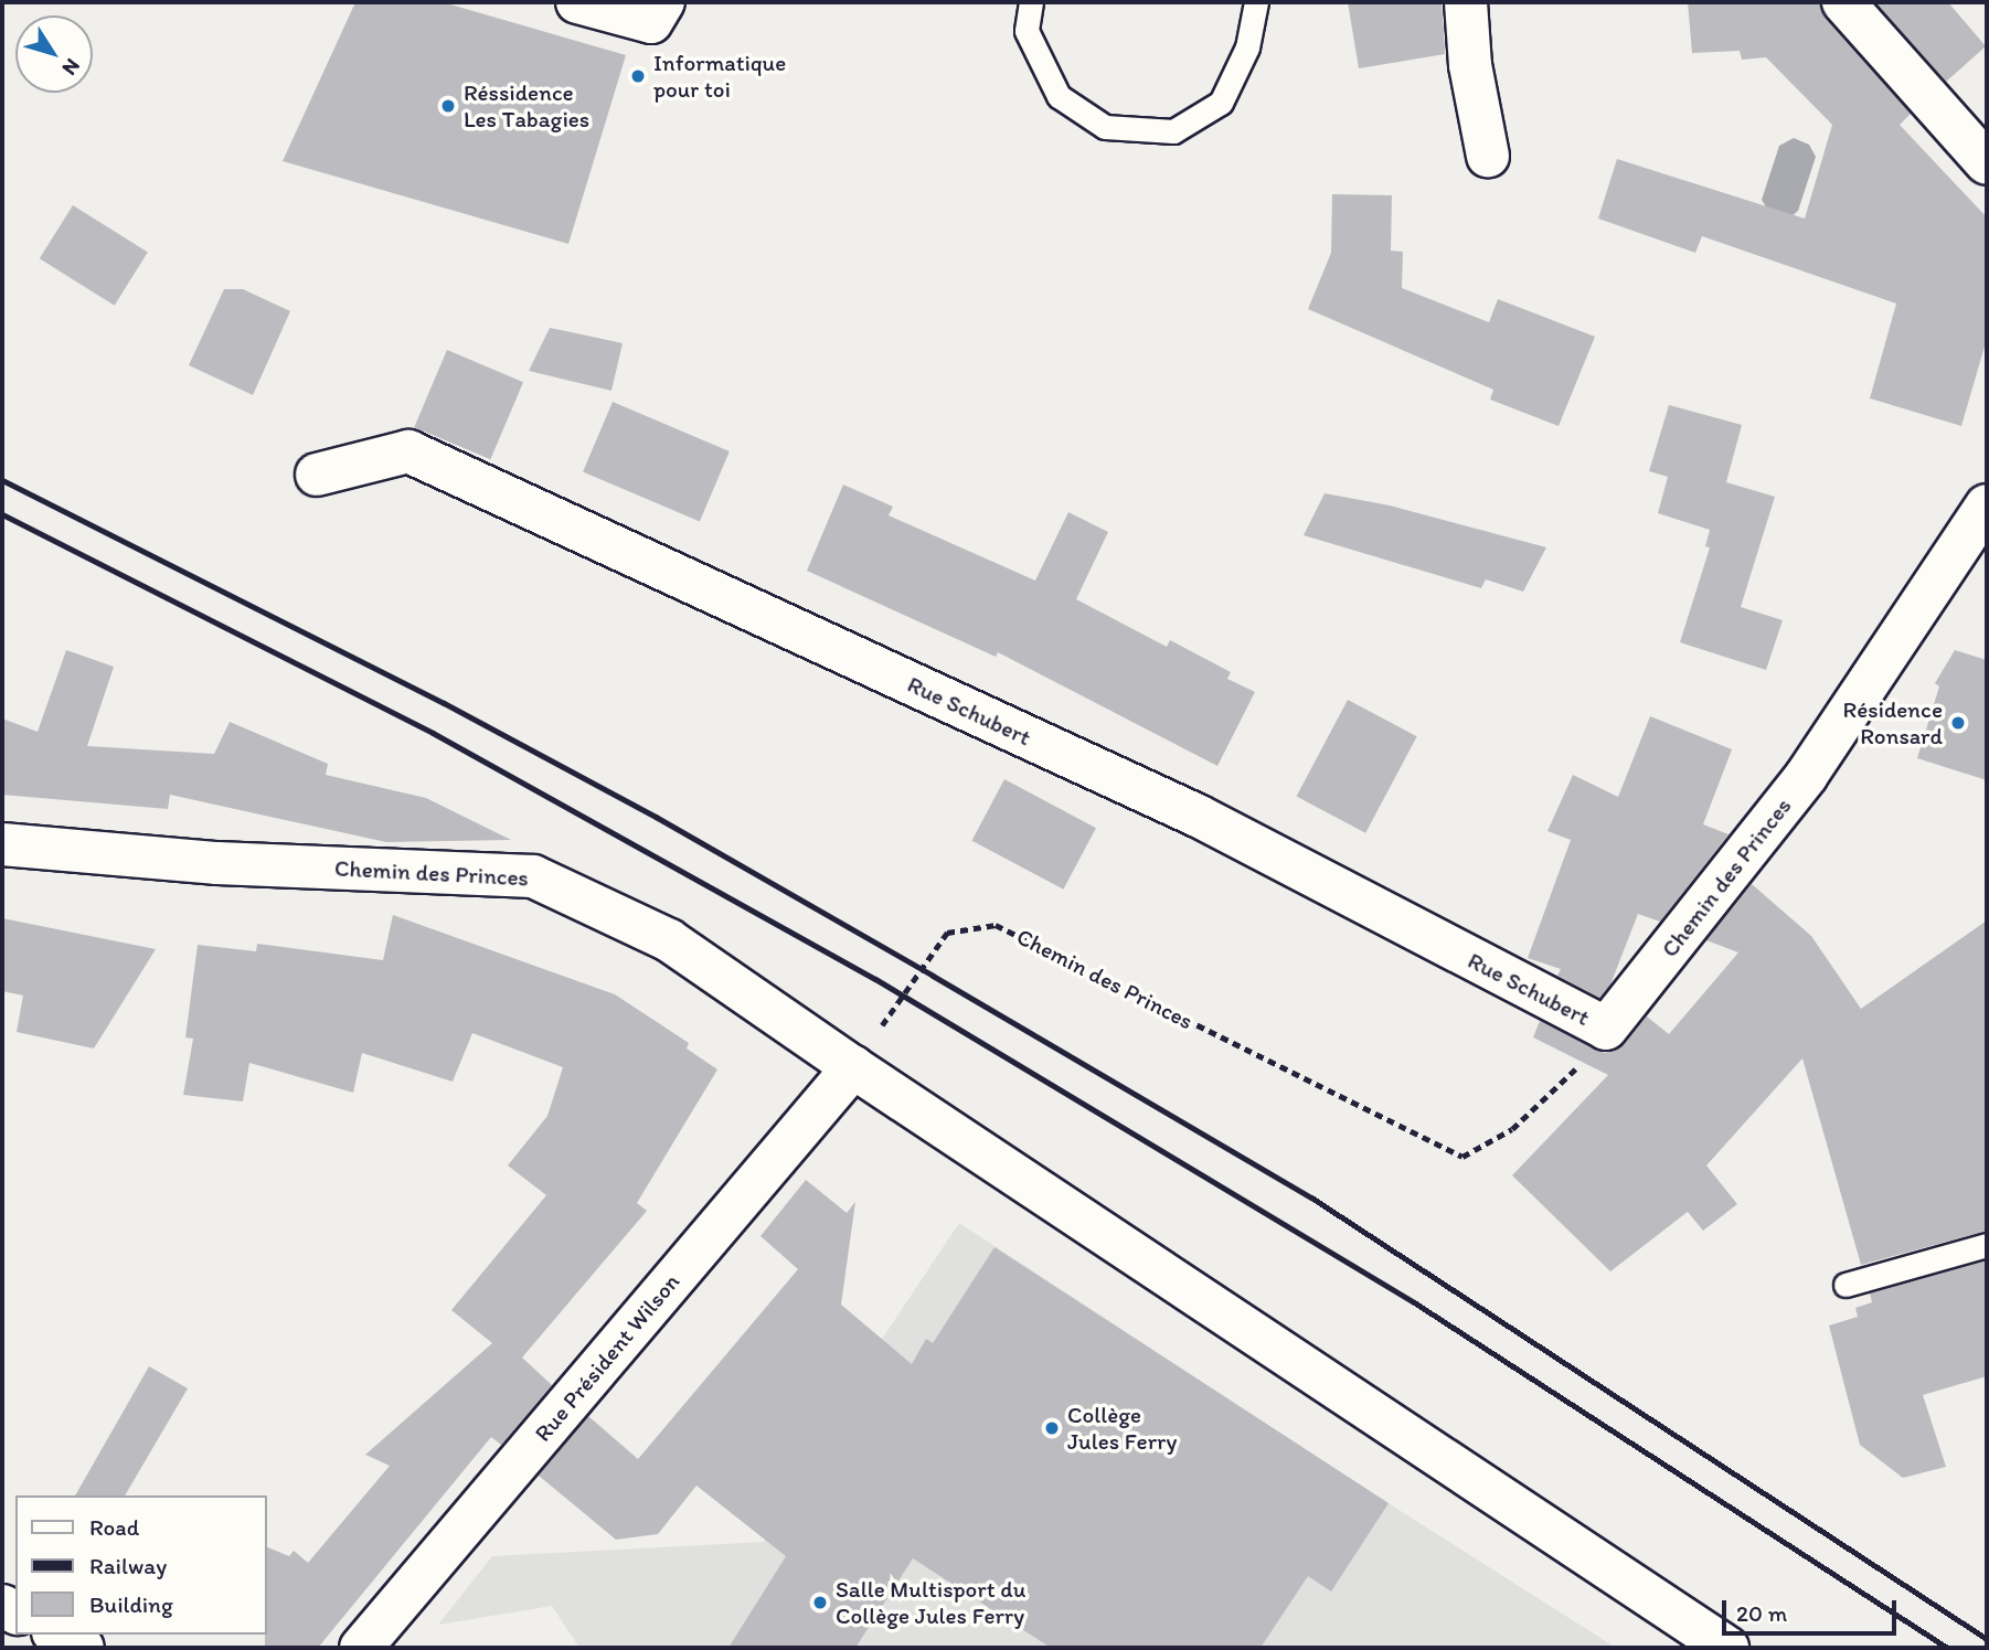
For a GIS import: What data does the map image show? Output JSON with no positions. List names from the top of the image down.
{
  "streets": {
    "street": ["Rue Schubert", "Chemin des Princes", "Rue Président Wilson"]
  },
  "crossings": [
    ["Rue Schubert", "Chemin des Princes"],
    ["Chemin des Princes", "Rue Président Wilson"]
  ],
  "places": [
    "Informatique pour toi",
    "Réssidence Les Tabagies",
    "Résidence Ronsard",
    "Collège Jules Ferry",
    "Salle Multisport du Collège Jules Ferry"
  ],
  "legend": ["Road", "Railway", "Building"],
  "scale_bar": "20 m",
  "north": "bottom right"
}
